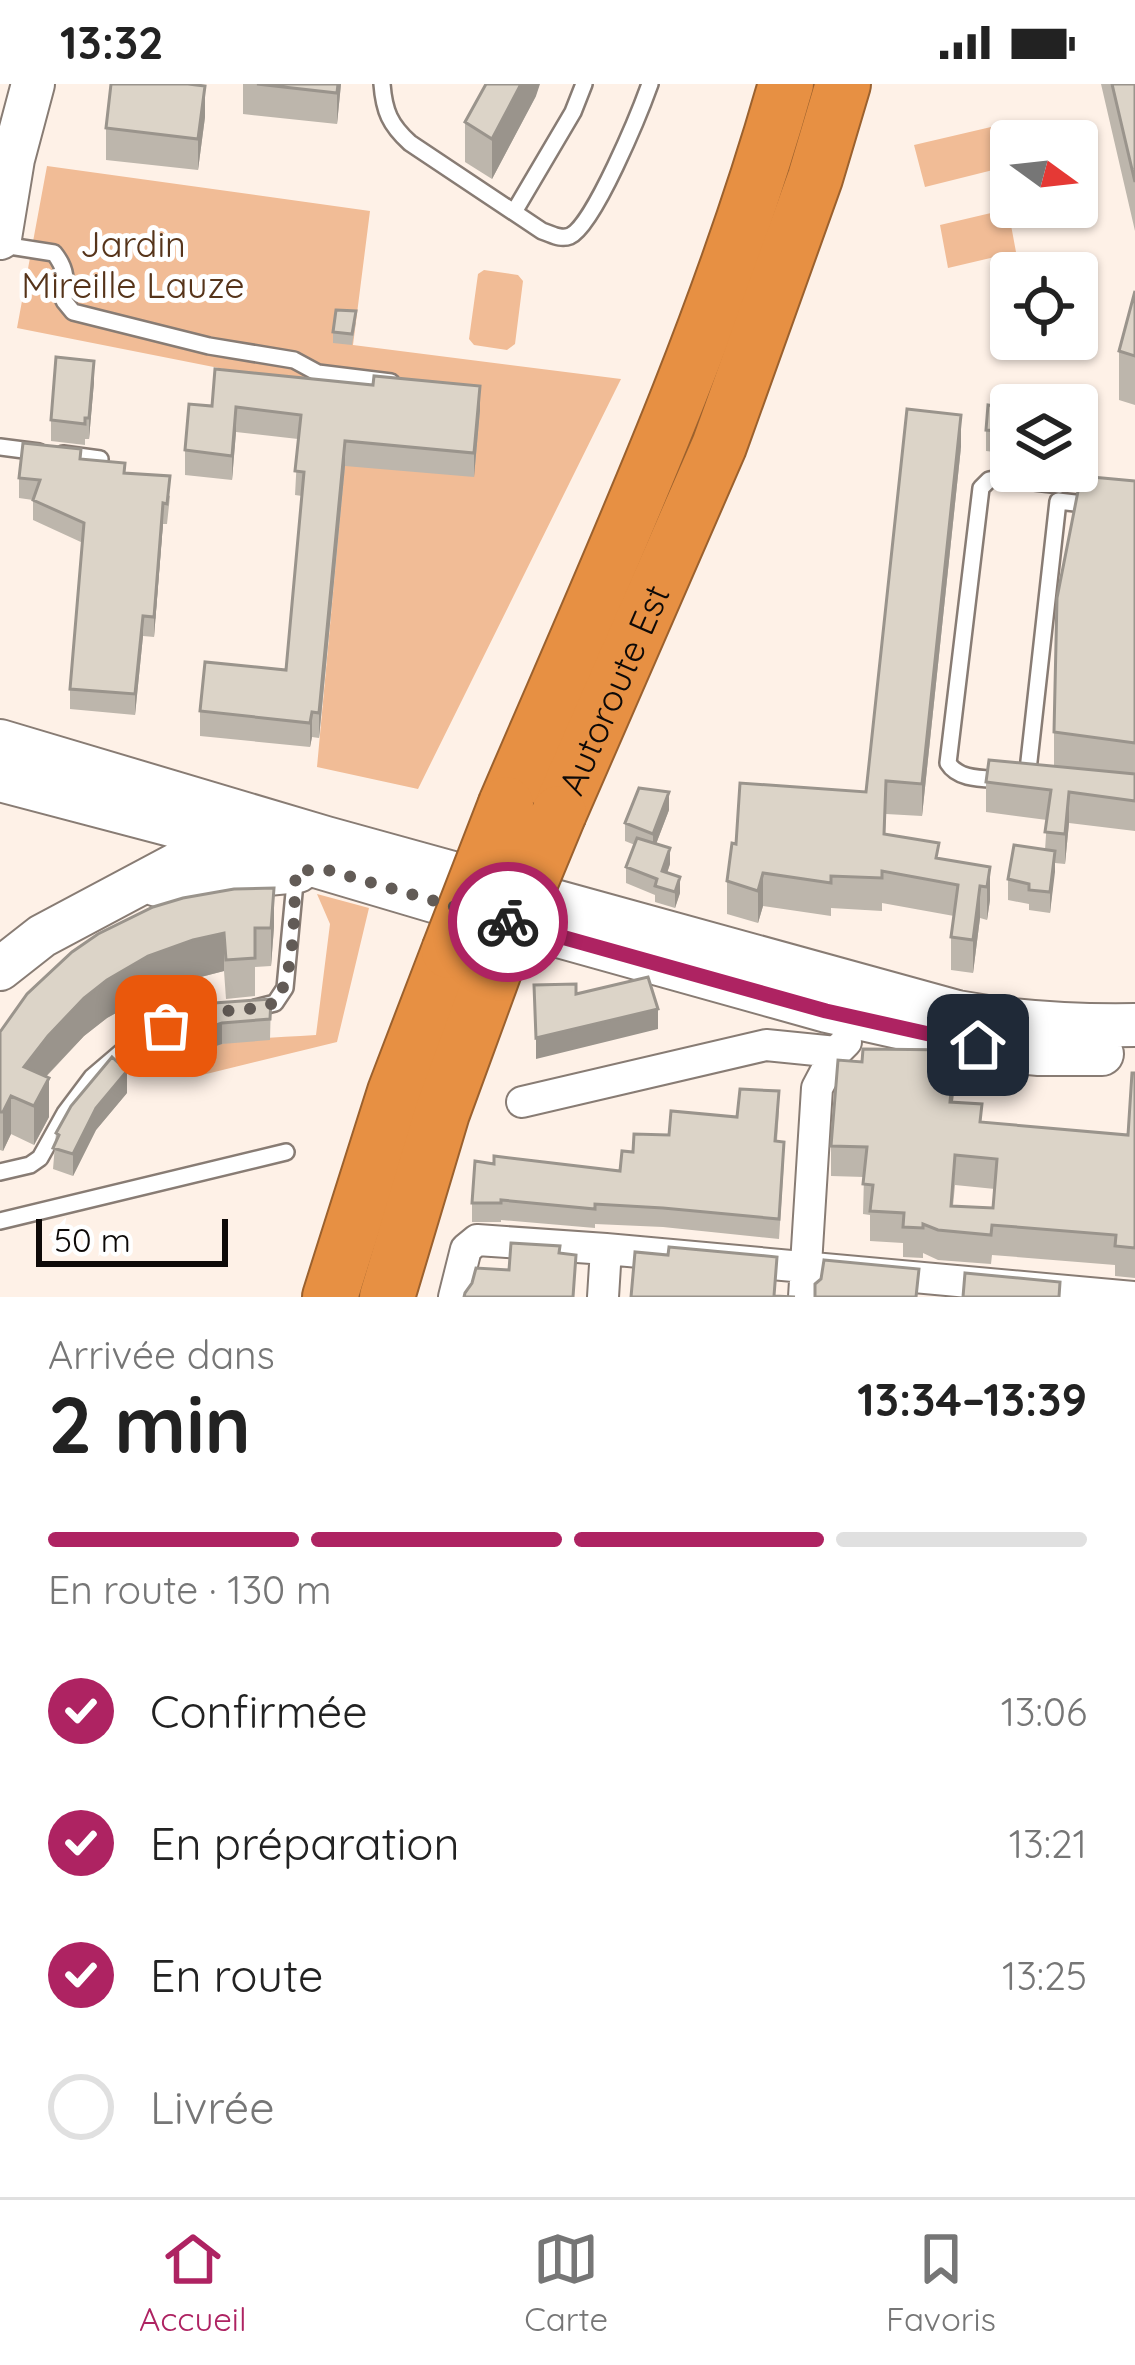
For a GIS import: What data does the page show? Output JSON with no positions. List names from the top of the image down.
{
  "streets": {
    "highway": ["Autoroute Est"]
  },
  "parks": ["Jardin Mireille Lauze"],
  "scale_bar": "50 m",
  "north": "right",
  "page": {
    "status": "13:32",
    "scale": "50 m",
    "heading": ["2 min", "Arrivée dans", "13:34–13:39"],
    "bar": "En route · 130 m",
    "list": [
      ["Confirmée", "13:06"],
      ["En préparation", "13:21"],
      ["En route", "13:25"],
      "Livrée"
    ],
    "tabs": ["Accueil", "Carte", "Favoris"]
  }
}
